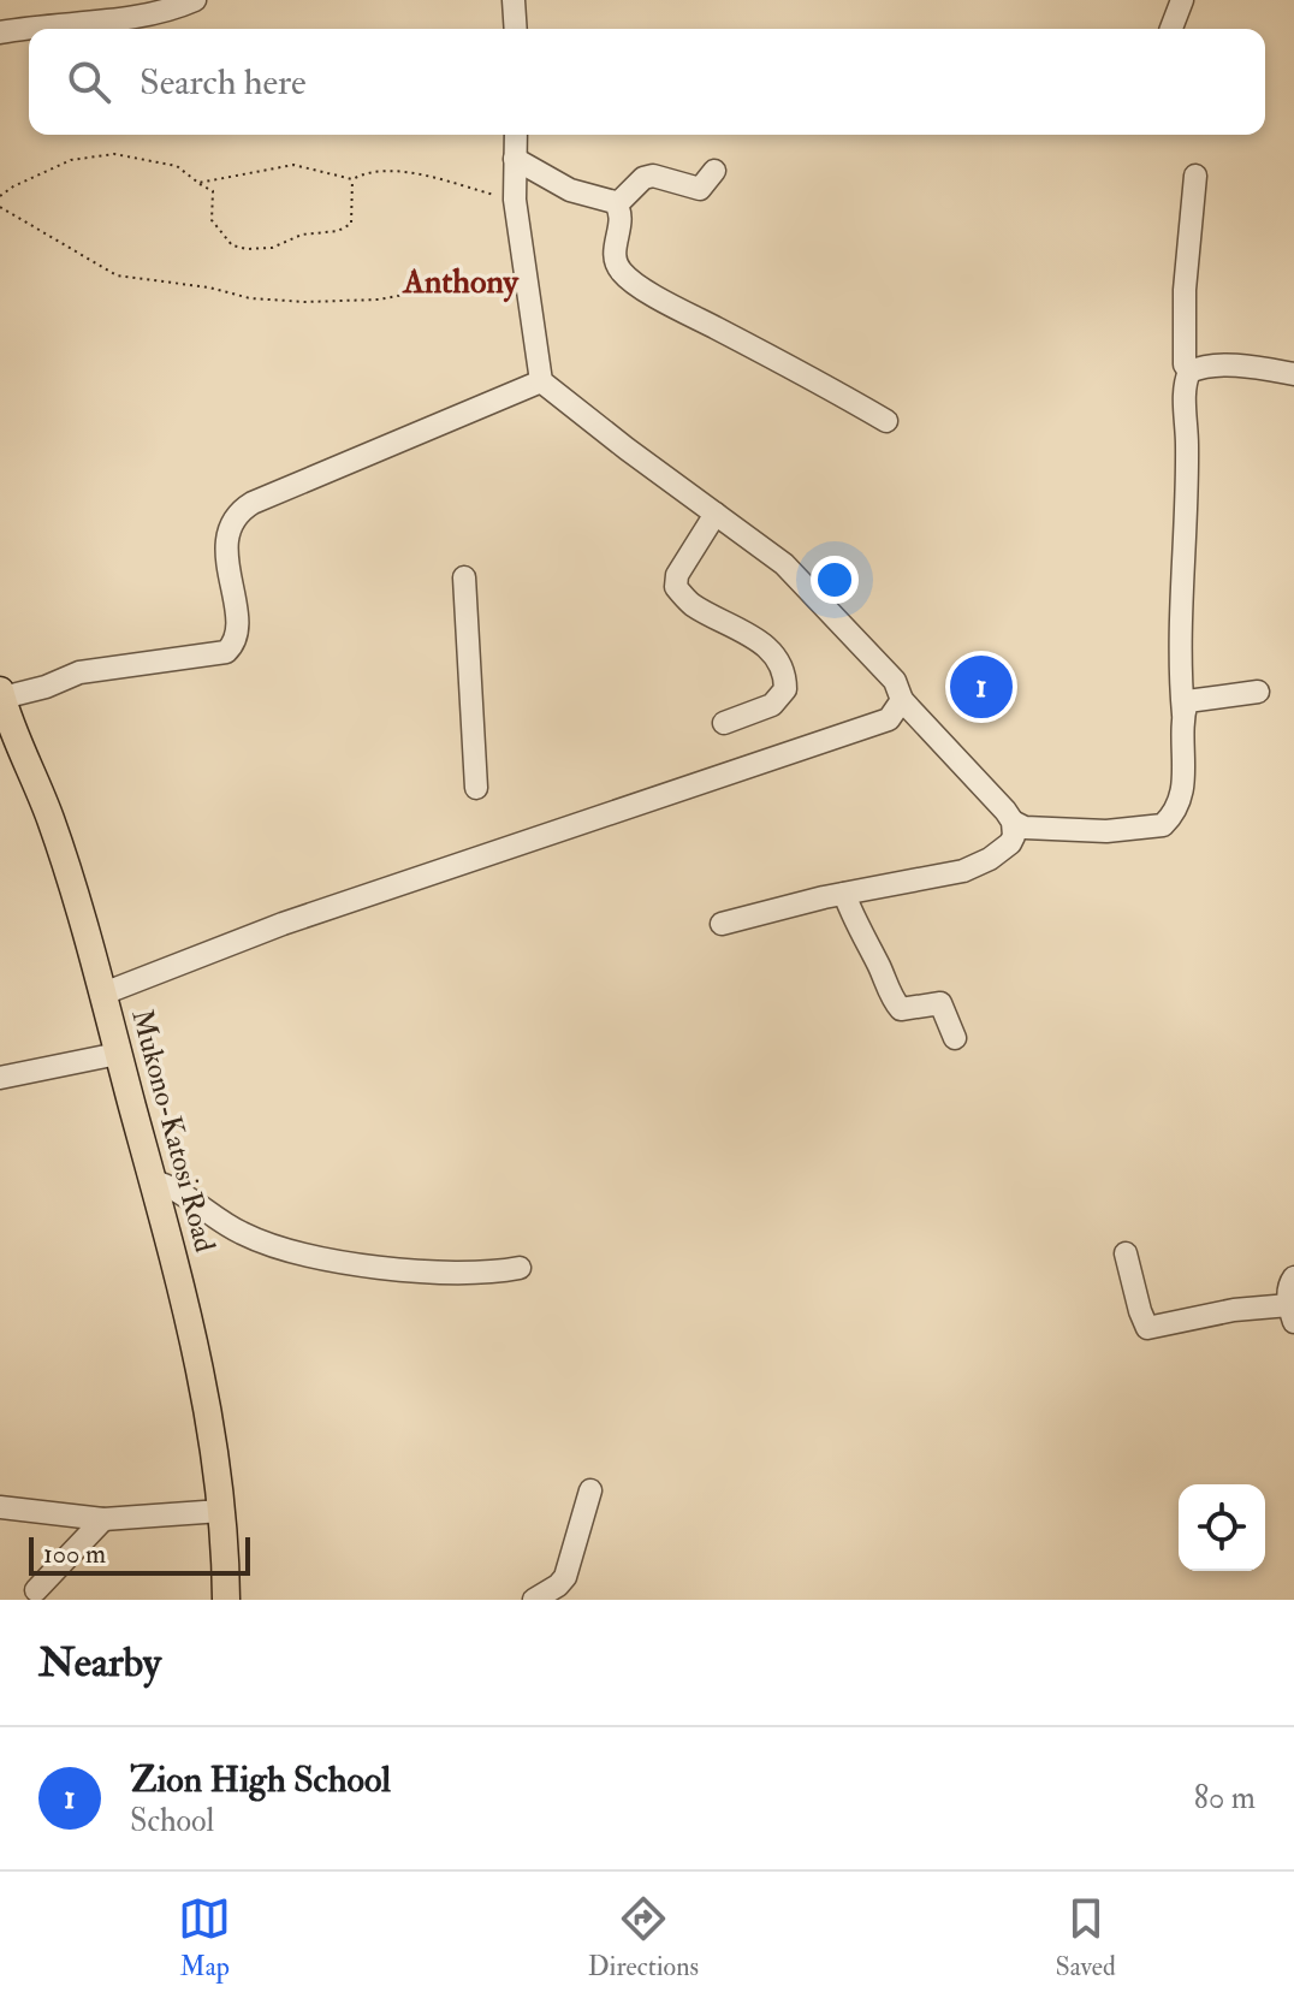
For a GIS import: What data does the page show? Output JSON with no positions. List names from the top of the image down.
{
  "streets": {
    "main road": ["Mukono-Katosi Road"]
  },
  "districts": ["Anthony"],
  "scale_bar": "100 m",
  "page": {
    "search": "Search here",
    "pins": "1",
    "scale": "100 m",
    "heading": "Nearby",
    "list": [
      {
        "mark": "1",
        "name": "Zion High School",
        "note": "School",
        "value": "80 m"
      }
    ],
    "nav": ["Map", "Directions", "Saved"]
  }
}
